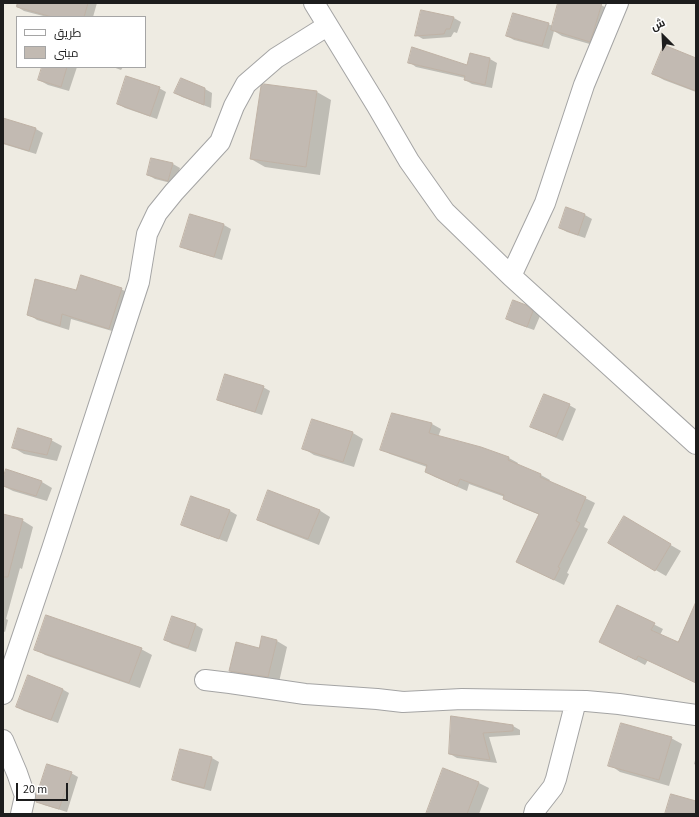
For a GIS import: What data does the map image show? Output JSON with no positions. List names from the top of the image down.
{
  "legend": ["طريق", "مبنى"],
  "scale_bar": "20 m",
  "north": "top left"
}
